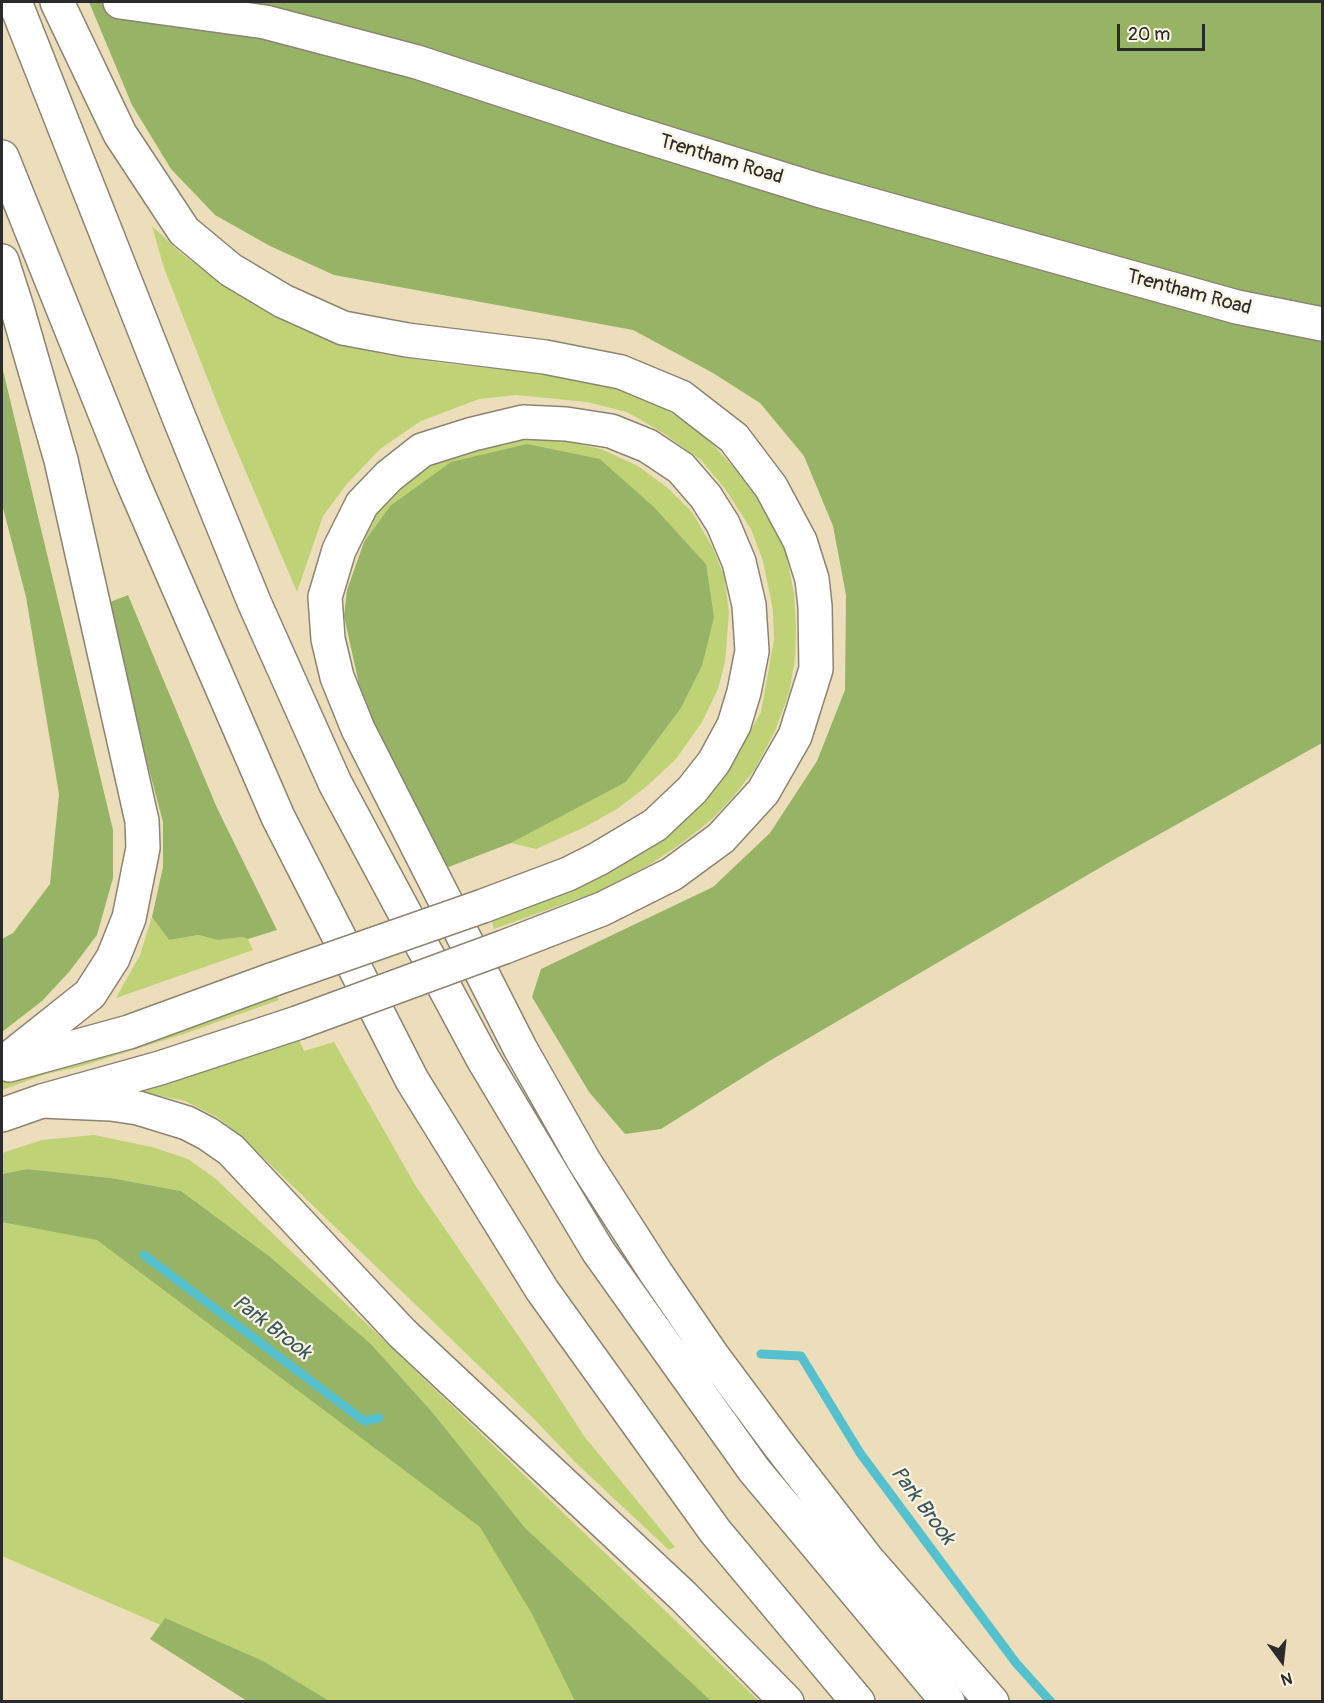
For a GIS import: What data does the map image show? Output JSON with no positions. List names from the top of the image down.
{
  "streets": {
    "highway": ["Trentham Road"]
  },
  "water": ["Park Brook"],
  "scale_bar": "20 m",
  "north": "bottom"
}
